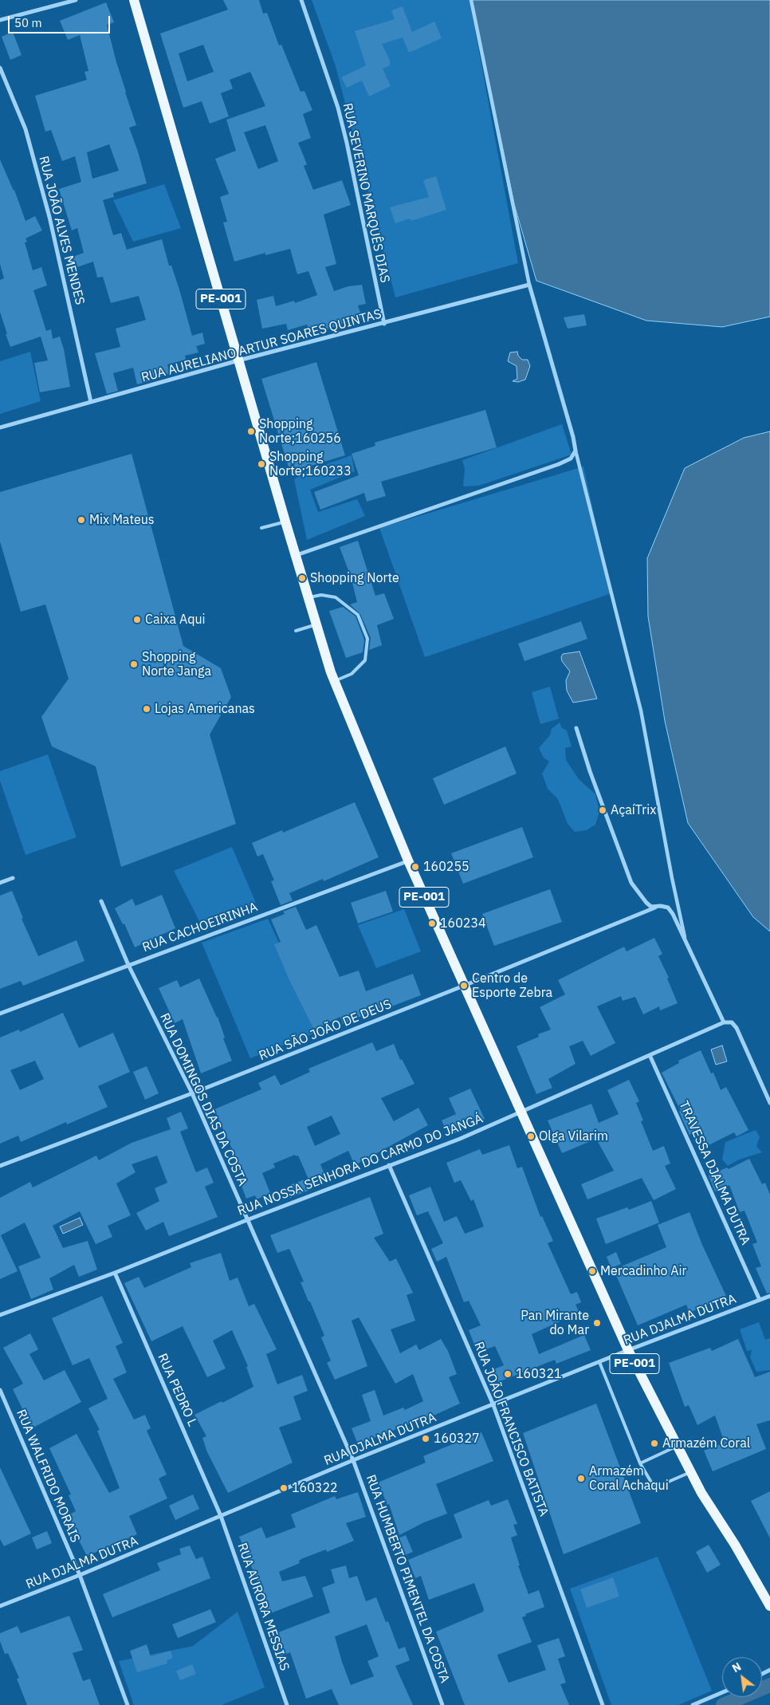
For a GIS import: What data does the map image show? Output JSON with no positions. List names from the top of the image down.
{
  "streets": {
    "main road": ["PE-001"],
    "street": [
      "RUA SEVERINO MARQUÊS DIAS",
      "RUA JOÃO ALVES MENDES",
      "RUA AURELIANO ARTUR SOARES QUINTAS",
      "RUA CACHOEIRINHA",
      "RUA SÃO JOÃO DE DEUS",
      "RUA DOMINGOS DIAS DA COSTA",
      "RUA NOSSA SENHORA DO CARMO DO JANGÁ",
      "TRAVESSA DJALMA DUTRA",
      "RUA DJALMA DUTRA",
      "RUA PEDRO L",
      "RUA JOÃO FRANCISCO BATISTA",
      "RUA WALFRIDO MORAIS",
      "RUA HUMBERTO PIMENTEL DA COSTA",
      "RUA AURORA MESSIAS"
    ]
  },
  "crossings": [
    ["RUA SEVERINO MARQUÊS DIAS", "RUA AURELIANO ARTUR SOARES QUINTAS"],
    ["RUA JOÃO ALVES MENDES", "RUA AURELIANO ARTUR SOARES QUINTAS"],
    ["PE-001", "RUA AURELIANO ARTUR SOARES QUINTAS"],
    ["PE-001", "RUA CACHOEIRINHA"],
    ["PE-001", "RUA SÃO JOÃO DE DEUS"],
    ["PE-001", "RUA NOSSA SENHORA DO CARMO DO JANGÁ"],
    ["PE-001", "RUA DJALMA DUTRA"],
    ["RUA CACHOEIRINHA", "RUA DOMINGOS DIAS DA COSTA"],
    ["RUA SÃO JOÃO DE DEUS", "RUA DOMINGOS DIAS DA COSTA"],
    ["RUA DOMINGOS DIAS DA COSTA", "RUA NOSSA SENHORA DO CARMO DO JANGÁ"],
    ["RUA DOMINGOS DIAS DA COSTA", "RUA DJALMA DUTRA"],
    ["RUA DOMINGOS DIAS DA COSTA", "RUA HUMBERTO PIMENTEL DA COSTA"],
    ["RUA NOSSA SENHORA DO CARMO DO JANGÁ", "TRAVESSA DJALMA DUTRA"],
    ["RUA NOSSA SENHORA DO CARMO DO JANGÁ", "RUA PEDRO L"],
    ["RUA NOSSA SENHORA DO CARMO DO JANGÁ", "RUA JOÃO FRANCISCO BATISTA"],
    ["TRAVESSA DJALMA DUTRA", "RUA DJALMA DUTRA"],
    ["RUA DJALMA DUTRA", "RUA PEDRO L"],
    ["RUA DJALMA DUTRA", "RUA JOÃO FRANCISCO BATISTA"],
    ["RUA DJALMA DUTRA", "RUA WALFRIDO MORAIS"],
    ["RUA DJALMA DUTRA", "RUA HUMBERTO PIMENTEL DA COSTA"],
    ["RUA DJALMA DUTRA", "RUA AURORA MESSIAS"],
    ["RUA PEDRO L", "RUA AURORA MESSIAS"]
  ],
  "places": [
    "Shopping Norte;160256",
    "Shopping Norte;160233",
    "Mix Mateus",
    "Shopping Norte",
    "Caixa Aqui",
    "Shopping Norte Janga",
    "Lojas Americanas",
    "AçaíTrix",
    "160255",
    "160234",
    "Centro de Esporte Zebra",
    "Olga Vilarim",
    "Mercadinho Air",
    "Pan Mirante do Mar",
    "160321",
    "160327",
    "Armazém Coral",
    "Armazém Coral Achaqui",
    "160322"
  ],
  "scale_bar": "50 m",
  "north": "top left"
}
